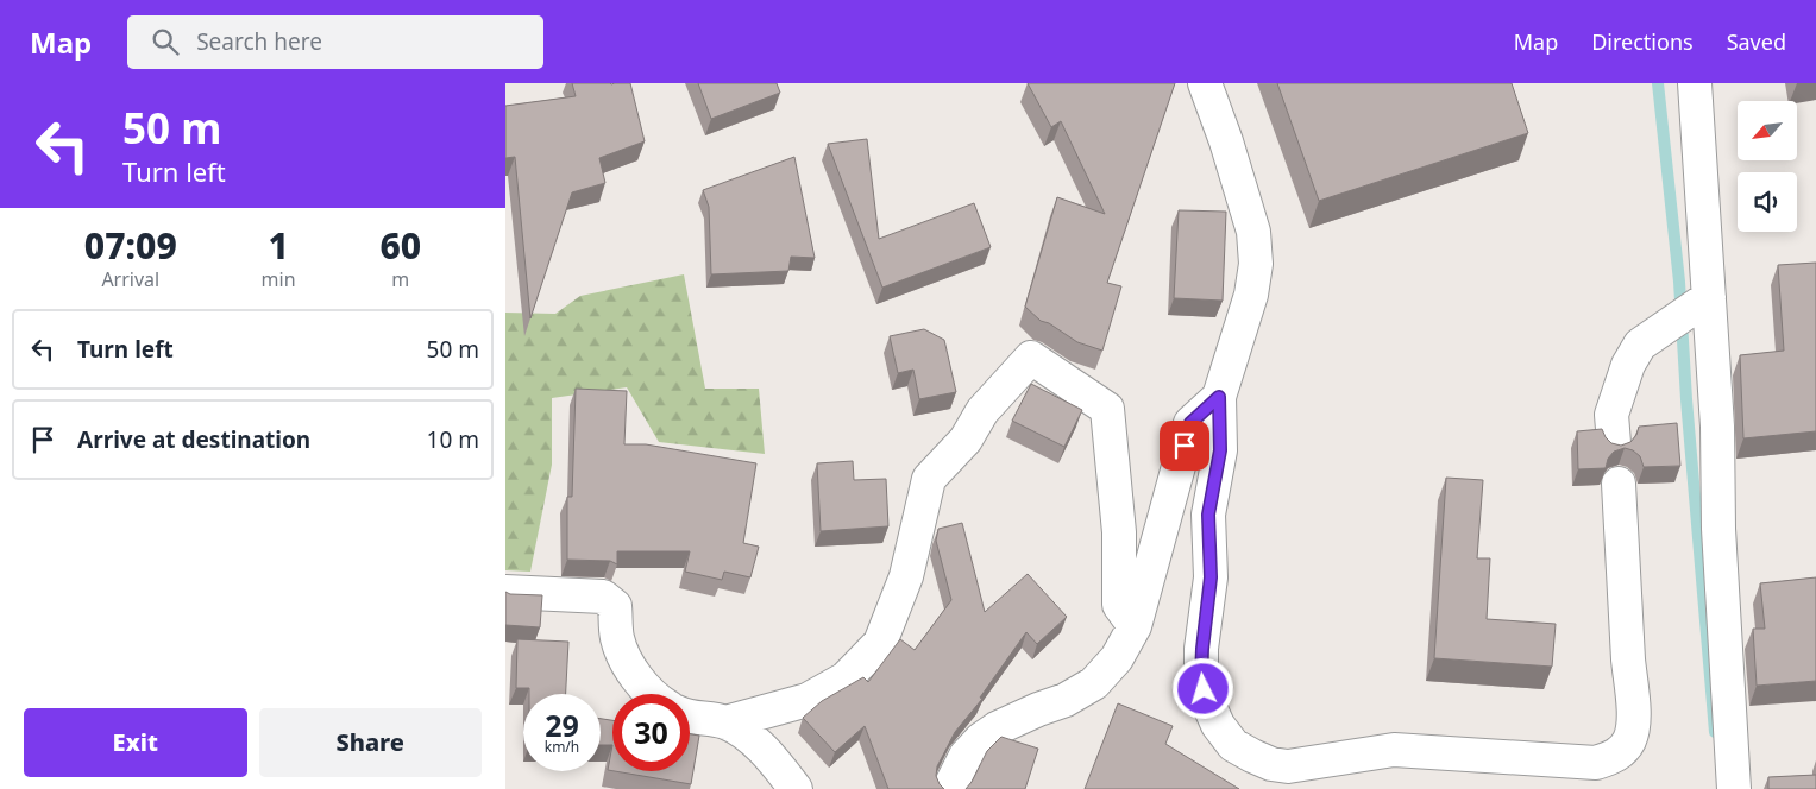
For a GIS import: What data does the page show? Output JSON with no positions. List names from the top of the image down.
{
  "north": "bottom left",
  "page": {
    "header": "Map",
    "search": "Search here",
    "nav": ["Map", "Directions", "Saved"],
    "turn": ["50 m", "Turn left"],
    "eta": [
      "07:09",
      "Arrival",
      "1",
      "min",
      "60",
      "m"
    ],
    "list": [
      {
        "name": "Turn left",
        "value": "50 m"
      },
      {
        "name": "Arrive at destination",
        "value": "10 m"
      }
    ],
    "speed": "29 km/h",
    "limit": "30",
    "buttons": ["Exit", "Share"]
  }
}
